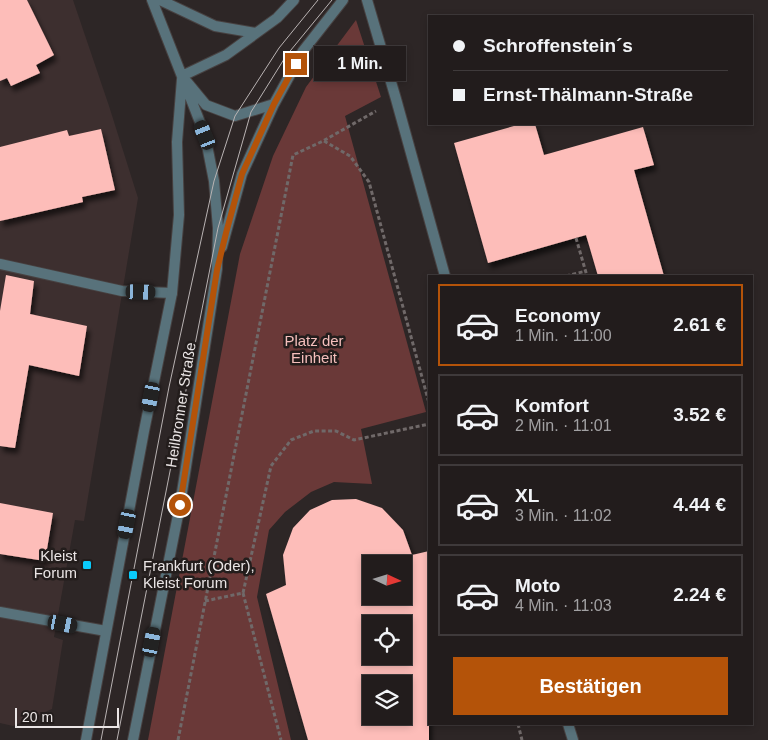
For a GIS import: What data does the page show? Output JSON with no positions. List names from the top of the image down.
{
  "streets": {
    "street": ["Heilbronner Straße"]
  },
  "parks": ["Platz der Einheit"],
  "places": {
    "transit": ["Kleist Forum", "Frankfurt (Oder), Kleist Forum"]
  },
  "scale_bar": "20 m",
  "north": "right",
  "page": {
    "banner": ["Schroffenstein´s", "Ernst-Thälmann-Straße"],
    "bubble": "1 Min.",
    "list": [
      {
        "name": "Economy",
        "note": "1 Min. · 11:00",
        "value": "2.61 €"
      },
      {
        "name": "Komfort",
        "note": "2 Min. · 11:01",
        "value": "3.52 €"
      },
      {
        "name": "XL",
        "note": "3 Min. · 11:02",
        "value": "4.44 €"
      },
      {
        "name": "Moto",
        "note": "4 Min. · 11:03",
        "value": "2.24 €"
      }
    ],
    "buttons": "Bestätigen",
    "scale": "20 m"
  }
}
